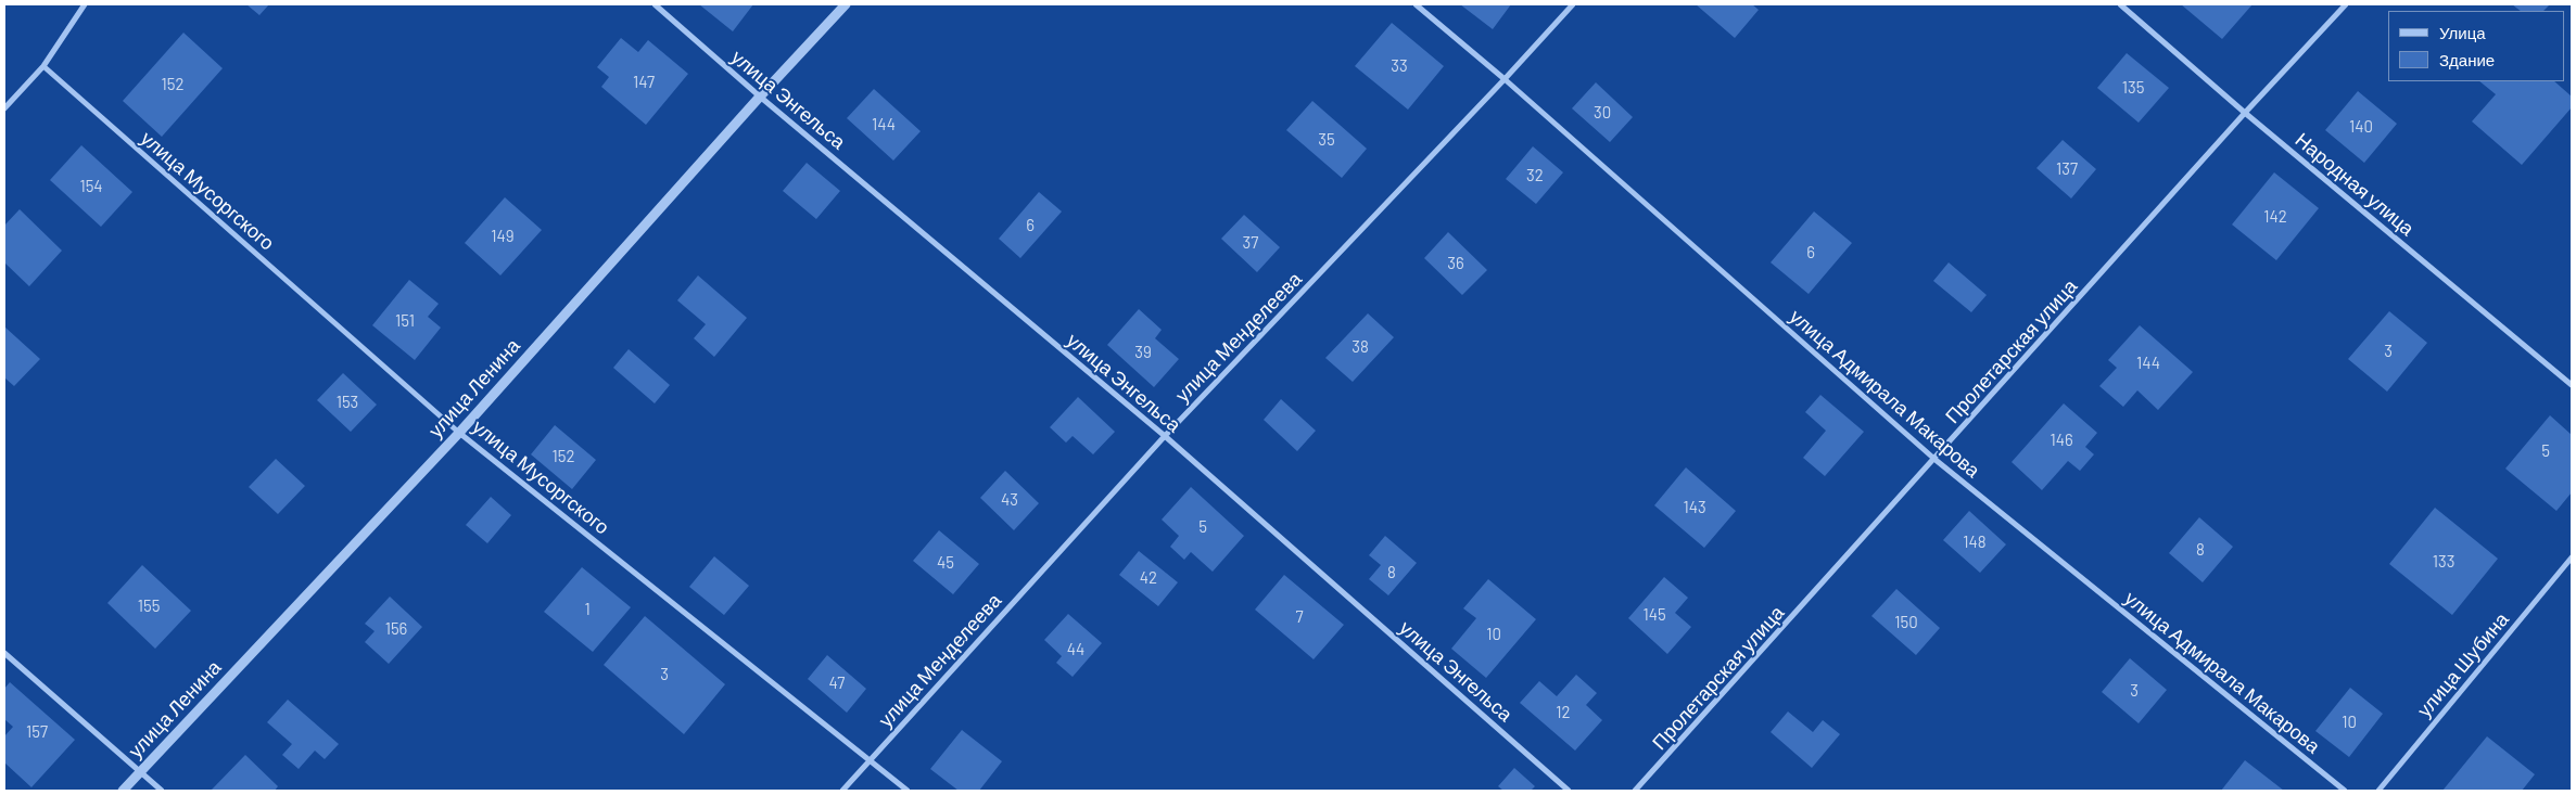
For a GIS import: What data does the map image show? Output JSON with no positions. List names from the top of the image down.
{
  "streets": {
    "street": [
      "улица Энгельса",
      "Народная улица",
      "улица Мусоргского",
      "улица Менделеева",
      "Пролетарская улица",
      "улица Ленина",
      "улица Адмирала Макарова",
      "улица Шубина"
    ]
  },
  "crossings": [
    ["улица Энгельса", "улица Менделеева"],
    ["улица Энгельса", "улица Ленина"],
    ["Народная улица", "Пролетарская улица"],
    ["улица Мусоргского", "улица Менделеева"],
    ["улица Мусоргского", "улица Ленина"],
    ["улица Менделеева", "улица Адмирала Макарова"],
    ["Пролетарская улица", "улица Адмирала Макарова"]
  ],
  "house_numbers": [
    "33",
    "147",
    "152",
    "135",
    "30",
    "144",
    "140",
    "35",
    "137",
    "32",
    "154",
    "142",
    "6",
    "149",
    "37",
    "6",
    "36",
    "151",
    "38",
    "3",
    "39",
    "144",
    "153",
    "146",
    "5",
    "152",
    "43",
    "143",
    "5",
    "148",
    "8",
    "133",
    "45",
    "8",
    "42",
    "155",
    "1",
    "145",
    "7",
    "150",
    "156",
    "10",
    "44",
    "3",
    "47",
    "3",
    "12",
    "10",
    "157"
  ],
  "legend": ["Улица", "Здание"]
}
